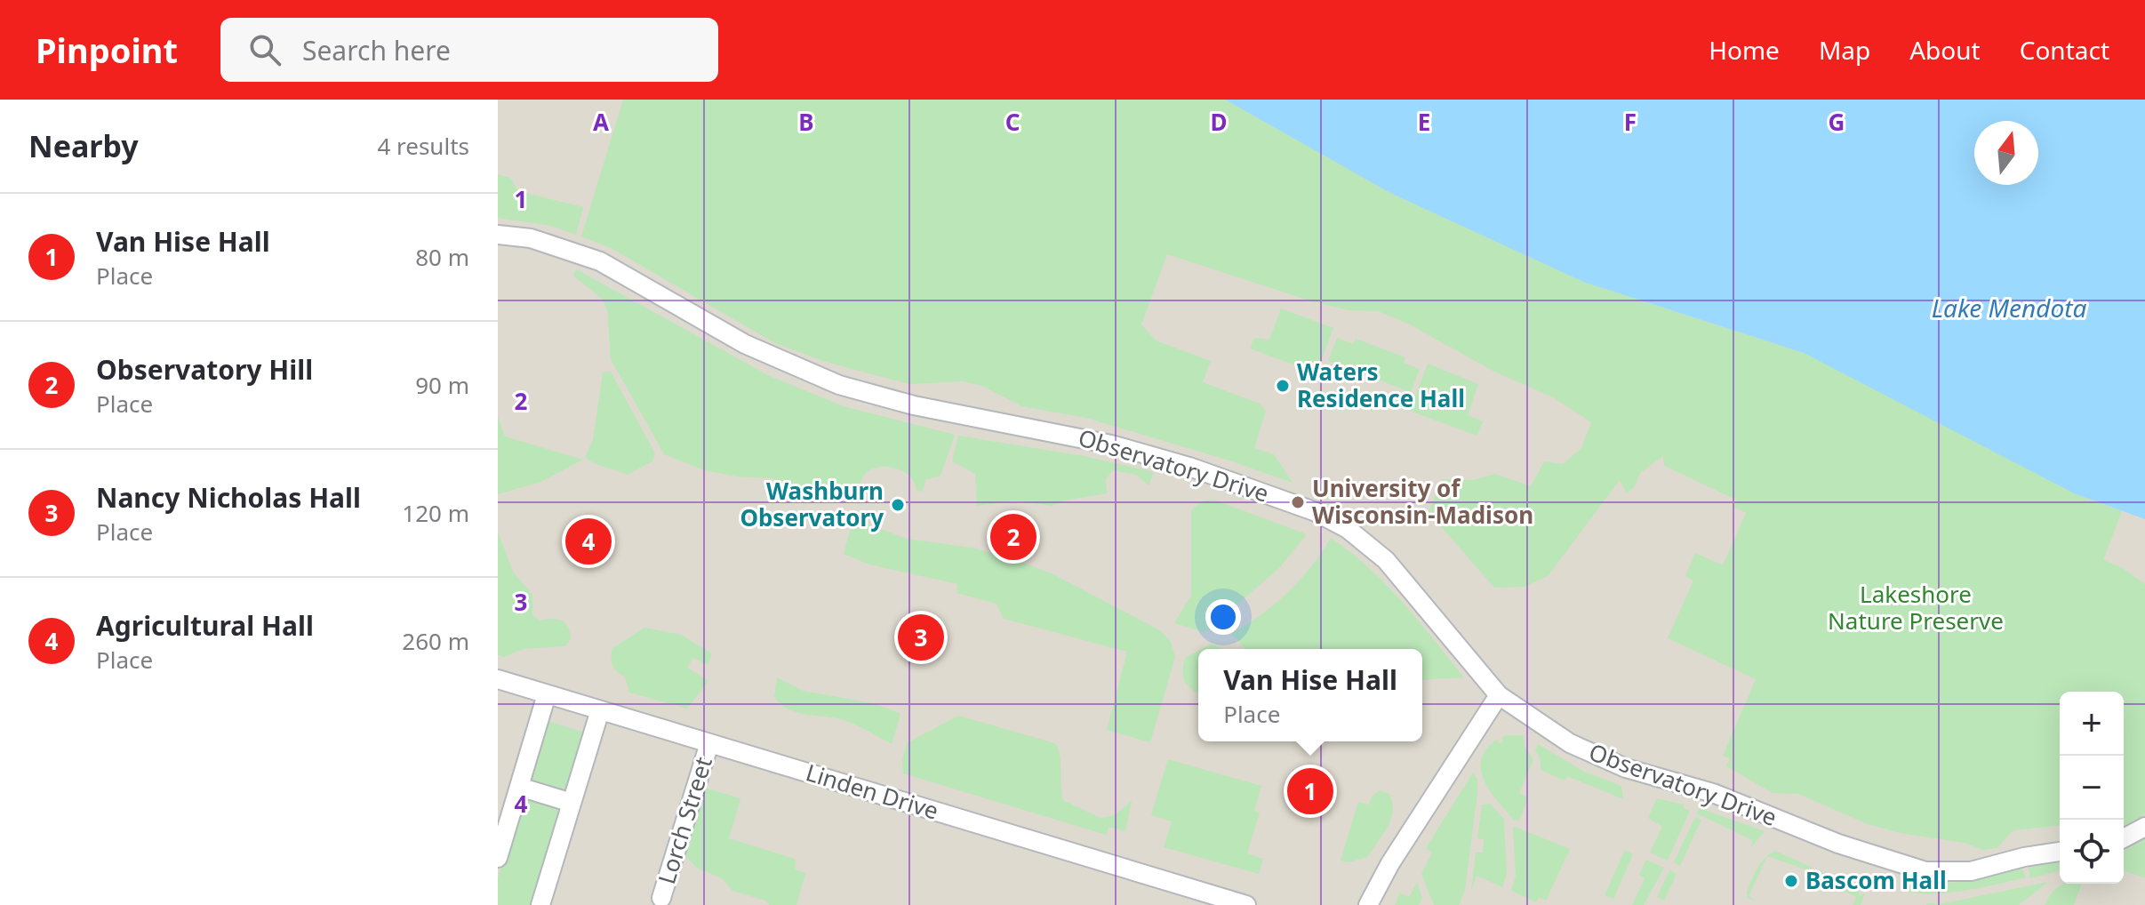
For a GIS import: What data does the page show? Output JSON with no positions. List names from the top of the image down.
{
  "streets": {
    "street": ["Observatory Drive", "Linden Drive", "Lorch Street"]
  },
  "crossings": [
    ["Linden Drive", "Lorch Street"]
  ],
  "water": ["Lake Mendota"],
  "parks": ["Lakeshore Nature Preserve"],
  "places": [
    "Waters Residence Hall",
    "University of Wisconsin-Madison",
    "Washburn Observatory",
    "Bascom Hall"
  ],
  "north": "top",
  "page": {
    "header": "Pinpoint",
    "search": "Search here",
    "nav": [
      "Home",
      "Map",
      "About",
      "Contact"
    ],
    "heading": ["Nearby", "4 results"],
    "list": [
      {
        "mark": "1",
        "name": "Van Hise Hall",
        "note": "Place",
        "value": "80 m"
      },
      {
        "mark": "2",
        "name": "Observatory Hill",
        "note": "Place",
        "value": "90 m"
      },
      {
        "mark": "3",
        "name": "Nancy Nicholas Hall",
        "note": "Place",
        "value": "120 m"
      },
      {
        "mark": "4",
        "name": "Agricultural Hall",
        "note": "Place",
        "value": "260 m"
      }
    ],
    "pins": [
      "2",
      "4",
      "3",
      "1"
    ],
    "popup": ["Van Hise Hall", "Place"],
    "map_buttons": ["+", "−"]
  },
  "grid": {
    "columns": [
      "A",
      "B",
      "C",
      "D",
      "E",
      "F",
      "G"
    ],
    "rows": [
      "1",
      "2",
      "3",
      "4"
    ]
  }
}
